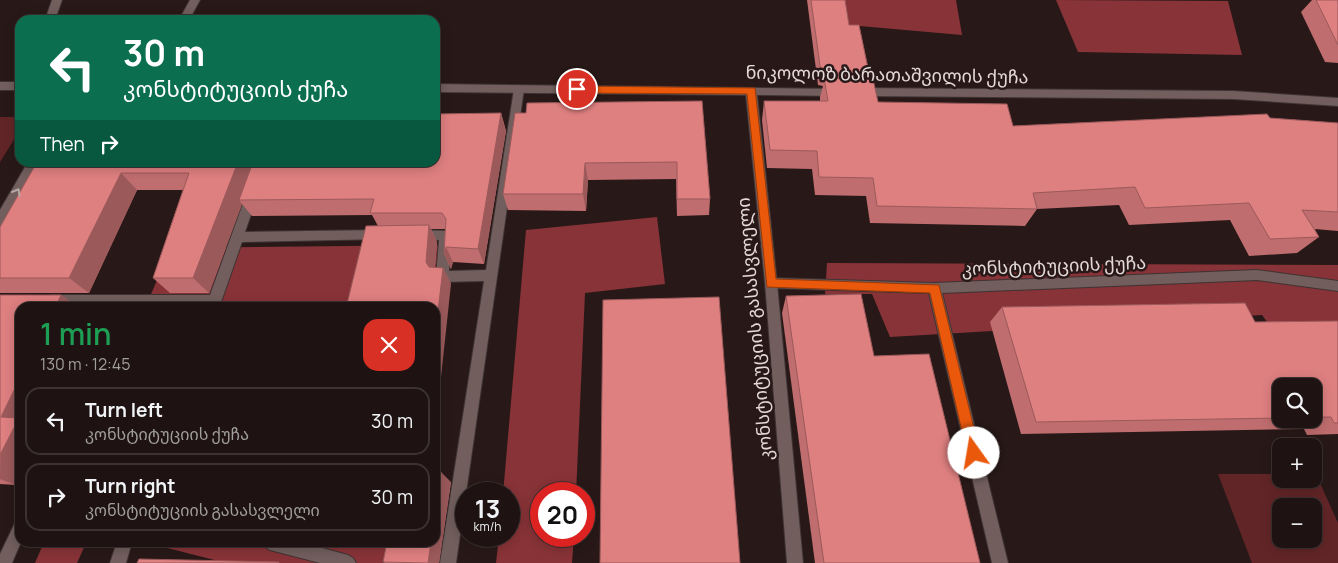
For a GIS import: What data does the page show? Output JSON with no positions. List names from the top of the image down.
{
  "streets": {
    "street": ["ნიკოლოზ ბარათაშვილის ქუჩა", "კონსტიტუციის ქუჩა", "კონსტიტუციის გასასვლელი"]
  },
  "crossings": [
    ["ნიკოლოზ ბარათაშვილის ქუჩა", "კონსტიტუციის გასასვლელი"],
    ["კონსტიტუციის ქუჩა", "კონსტიტუციის გასასვლელი"]
  ],
  "page": {
    "turn": ["30 m", "კონსტიტუციის ქუჩა"],
    "then": "Then",
    "heading": ["1 min", "130 m · 12:45"],
    "map_buttons": ["+", "−"],
    "list": [
      {
        "name": "Turn left",
        "note": "კონსტიტუციის ქუჩა",
        "value": "30 m"
      },
      {
        "name": "Turn right",
        "note": "კონსტიტუციის გასასვლელი",
        "value": "30 m"
      }
    ],
    "speed": "13 km/h",
    "limit": "20"
  }
}
